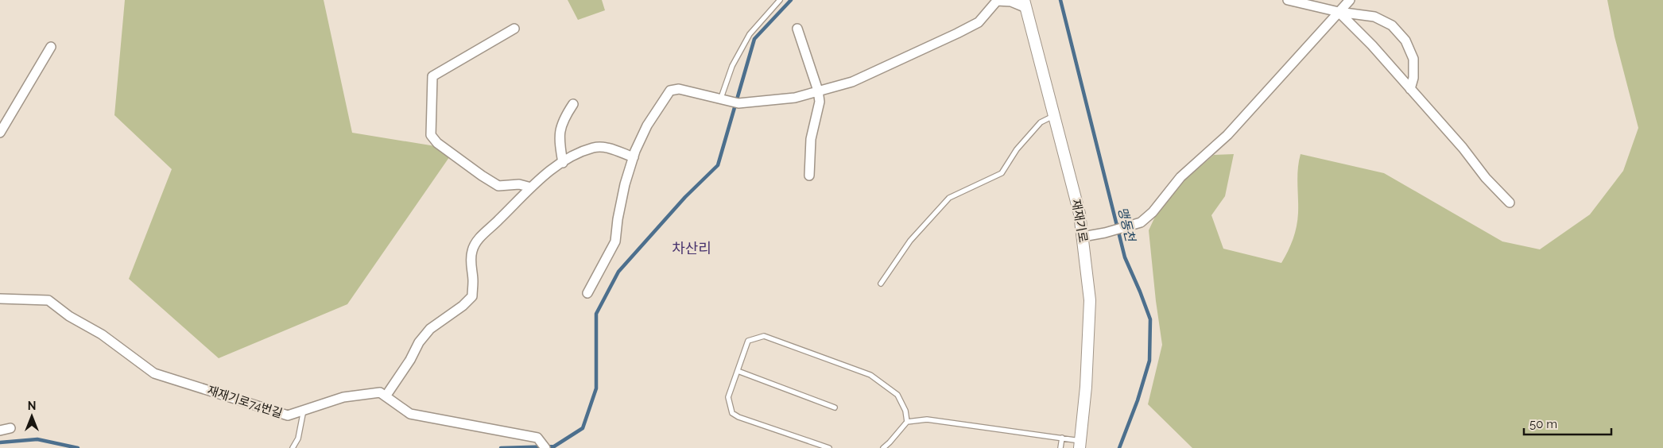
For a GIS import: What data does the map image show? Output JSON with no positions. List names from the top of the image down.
{
  "streets": {
    "street": ["재재기로", "재재기로74번길"]
  },
  "districts": ["차산리"],
  "water": ["맹동천"],
  "scale_bar": "50 m",
  "north": "top"
}
